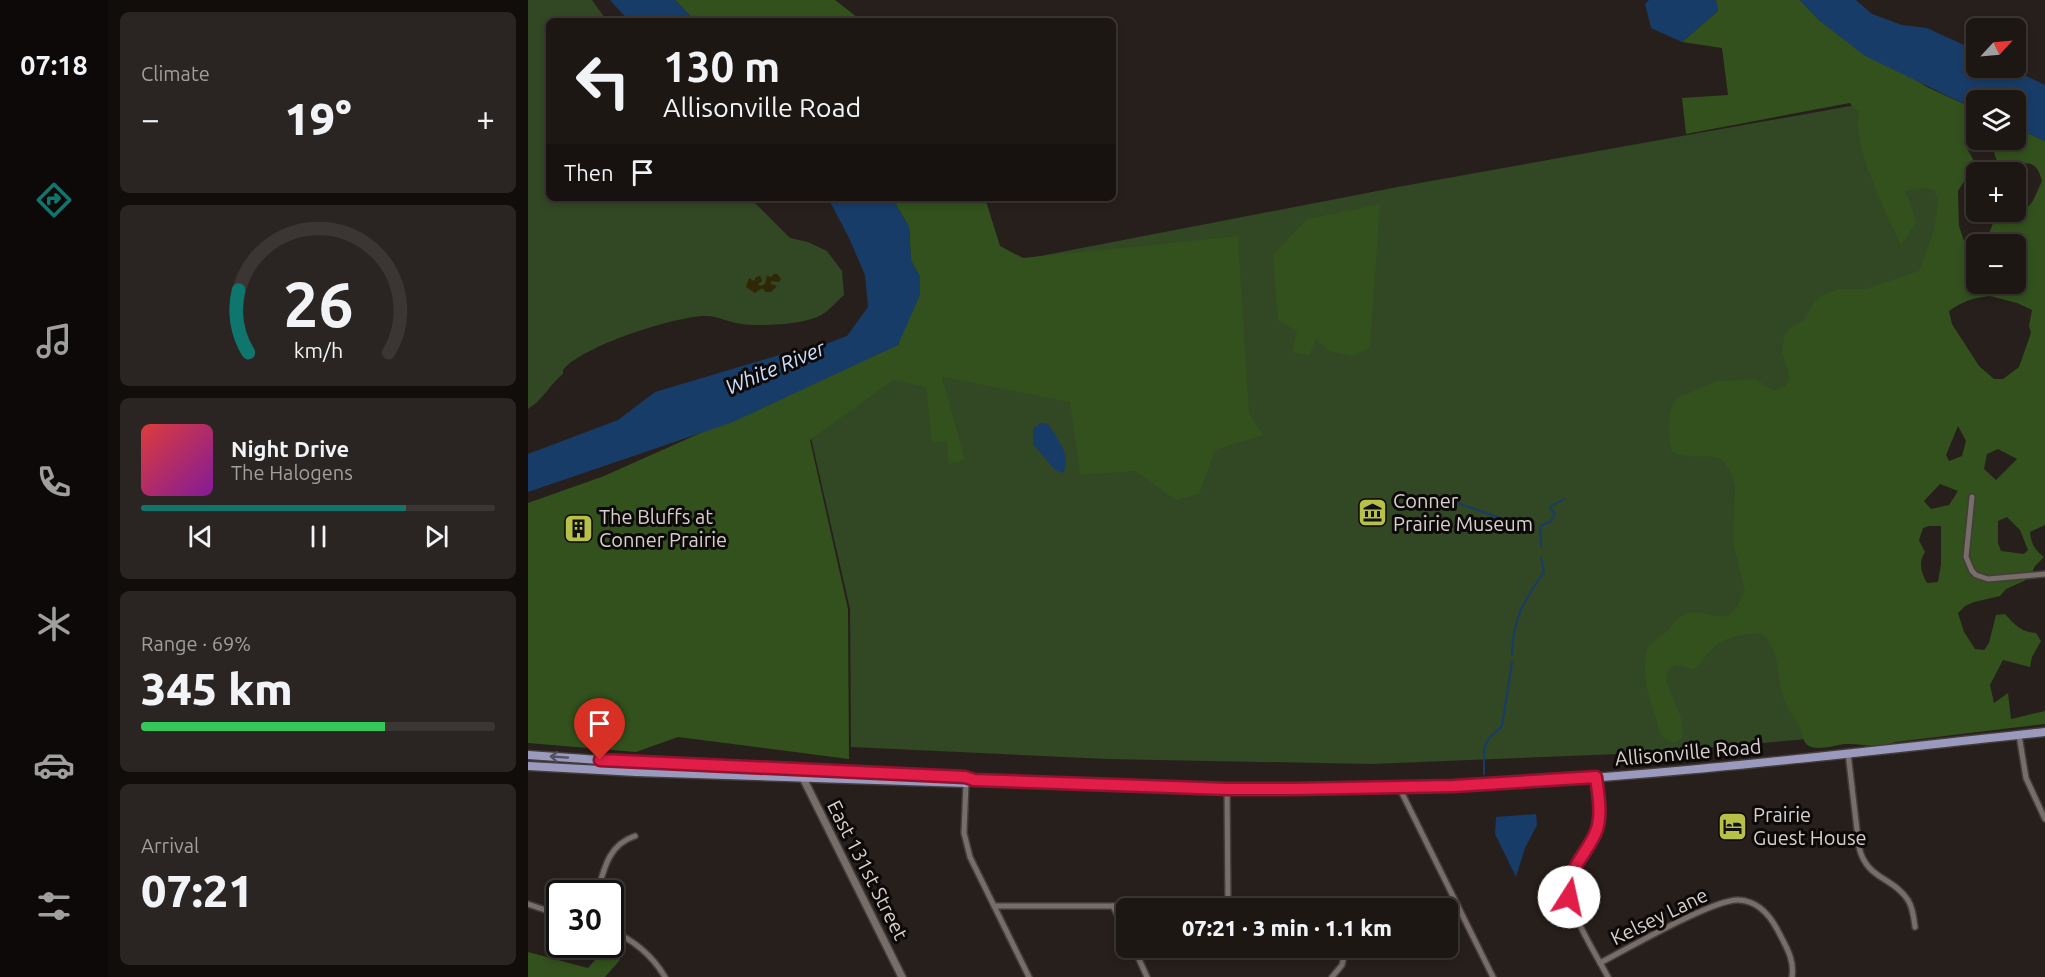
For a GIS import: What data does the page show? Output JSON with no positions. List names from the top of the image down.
{
  "streets": {
    "main road": ["Allisonville Road"],
    "street": ["East 131st Street", "Kelsey Lane"]
  },
  "crossings": [
    ["Allisonville Road", "East 131st Street"]
  ],
  "water": ["White River"],
  "places": {
    "museum": ["Conner Prairie Museum"],
    "building": ["The Bluffs at Conner Prairie"],
    "hotel": ["Prairie Guest House"]
  },
  "north": "top right",
  "page": {
    "tabs": "07:18",
    "tile": [
      "Climate",
      ["Range · 69%", "345 km"],
      ["Arrival", "07:21"]
    ],
    "map_buttons": ["+", "−"],
    "turn": ["130 m", "Allisonville Road"],
    "heat": ["−", "19°", "+"],
    "then": "Then",
    "song": ["Night Drive", "The Halogens"],
    "limit": "30",
    "trip": "07:21 · 3 min · 1.1 km",
    "gauge": ["26", "km/h"]
  }
}
